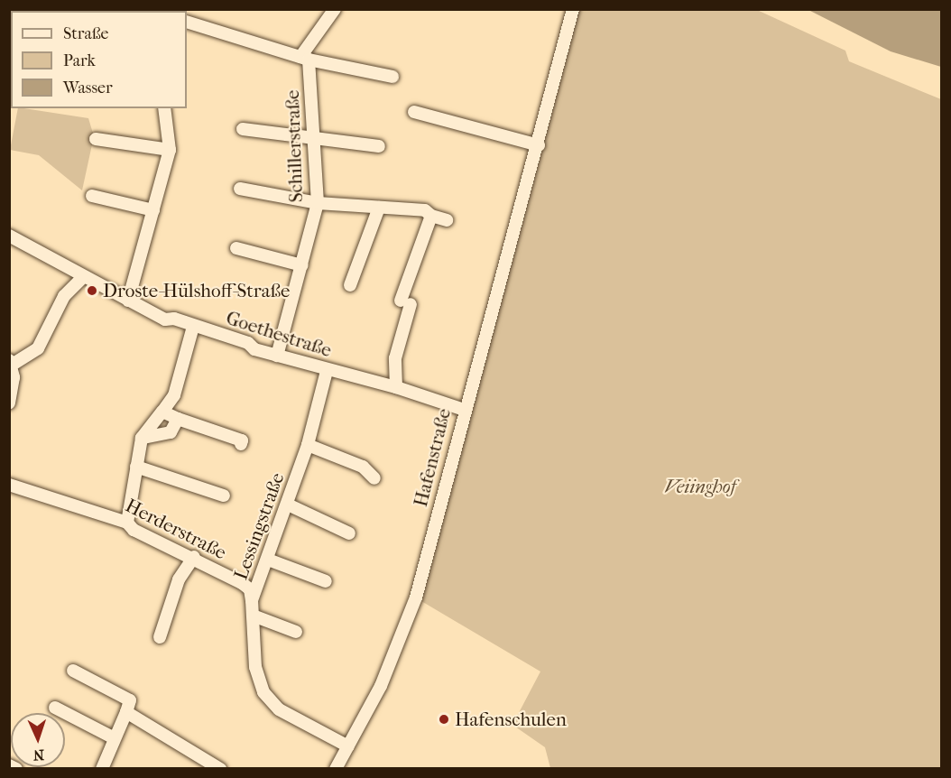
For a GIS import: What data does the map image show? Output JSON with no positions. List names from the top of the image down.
{
  "streets": {
    "street": [
      "Schillerstraße",
      "Goethestraße",
      "Hafenstraße",
      "Lessingstraße",
      "Herderstraße"
    ]
  },
  "crossings": [
    ["Schillerstraße", "Goethestraße"],
    ["Goethestraße", "Hafenstraße"],
    ["Goethestraße", "Lessingstraße"],
    ["Hafenstraße", "Lessingstraße"],
    ["Lessingstraße", "Herderstraße"]
  ],
  "parks": ["Veiinghof"],
  "places": ["Droste-Hülshoff-Straße", "Hafenschulen"],
  "legend": ["Straße", "Park", "Wasser"],
  "north": "bottom"
}
